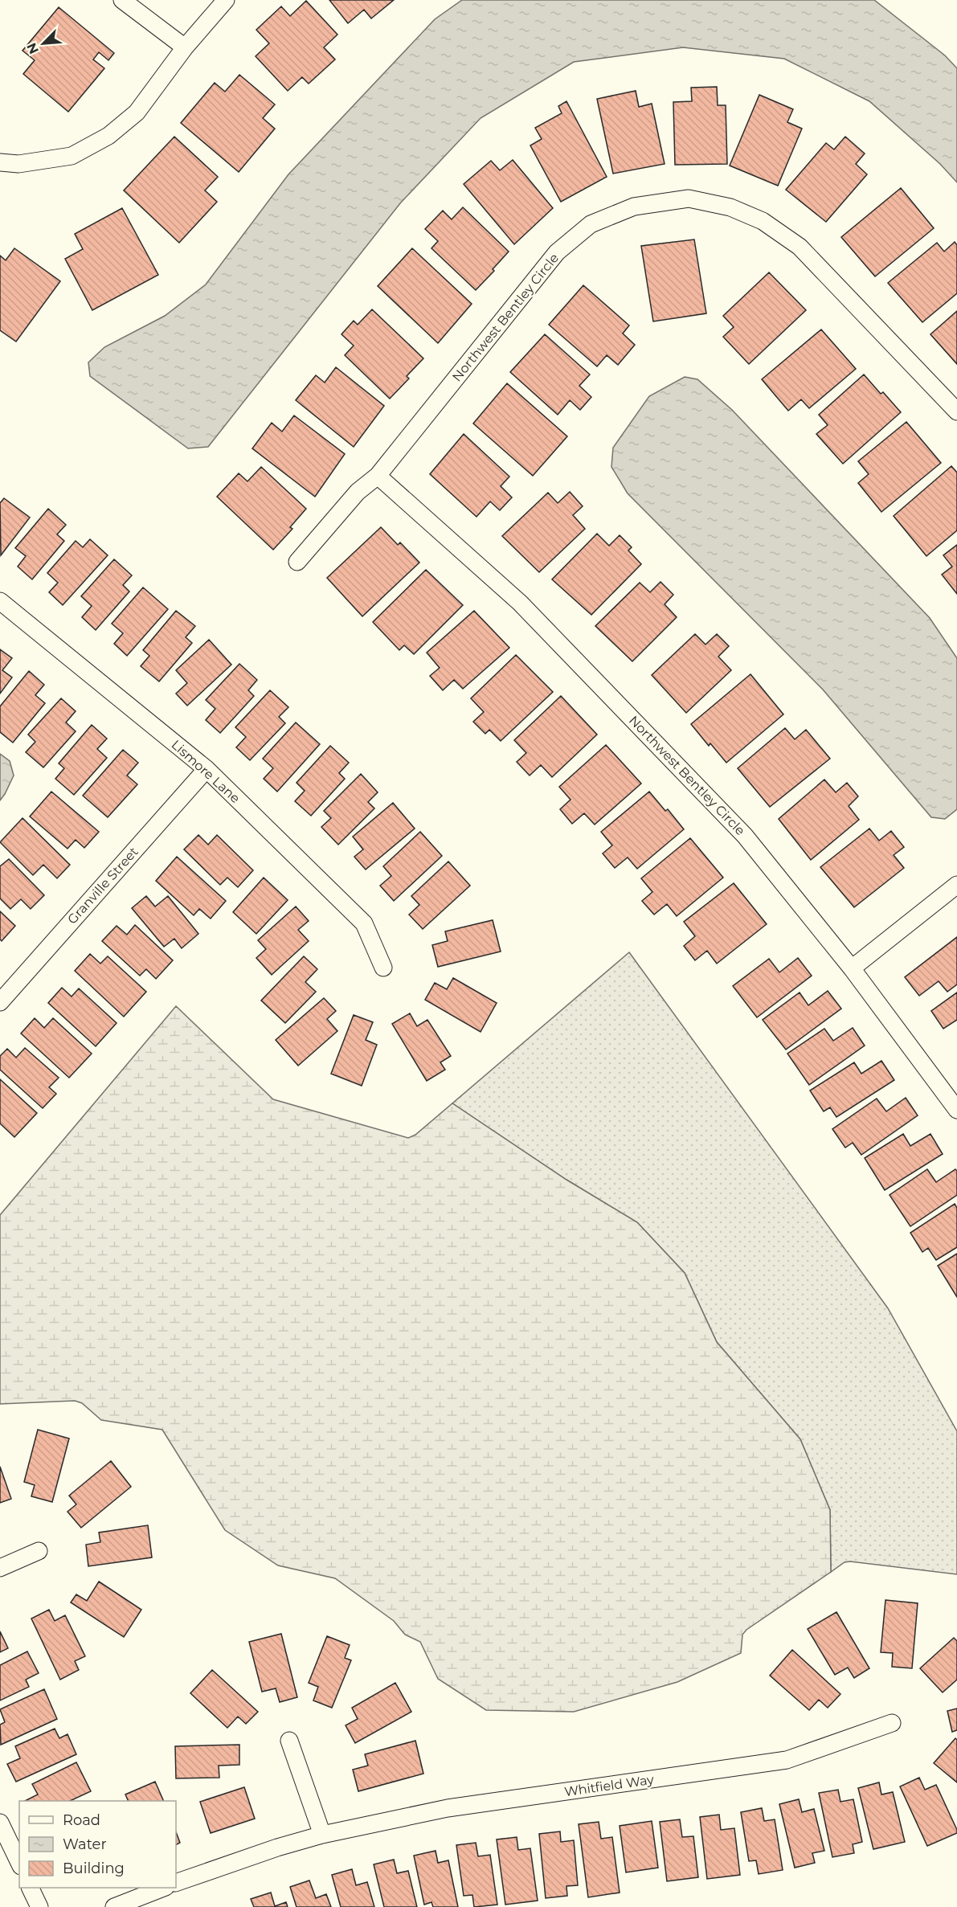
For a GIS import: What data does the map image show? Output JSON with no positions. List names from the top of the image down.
{
  "streets": {
    "street": [
      "Northwest Bentley Circle",
      "Lismore Lane",
      "Granville Street",
      "Whitfield Way"
    ]
  },
  "crossings": [
    ["Lismore Lane", "Granville Street"]
  ],
  "legend": ["Road", "Water", "Building"],
  "north": "bottom left"
}
